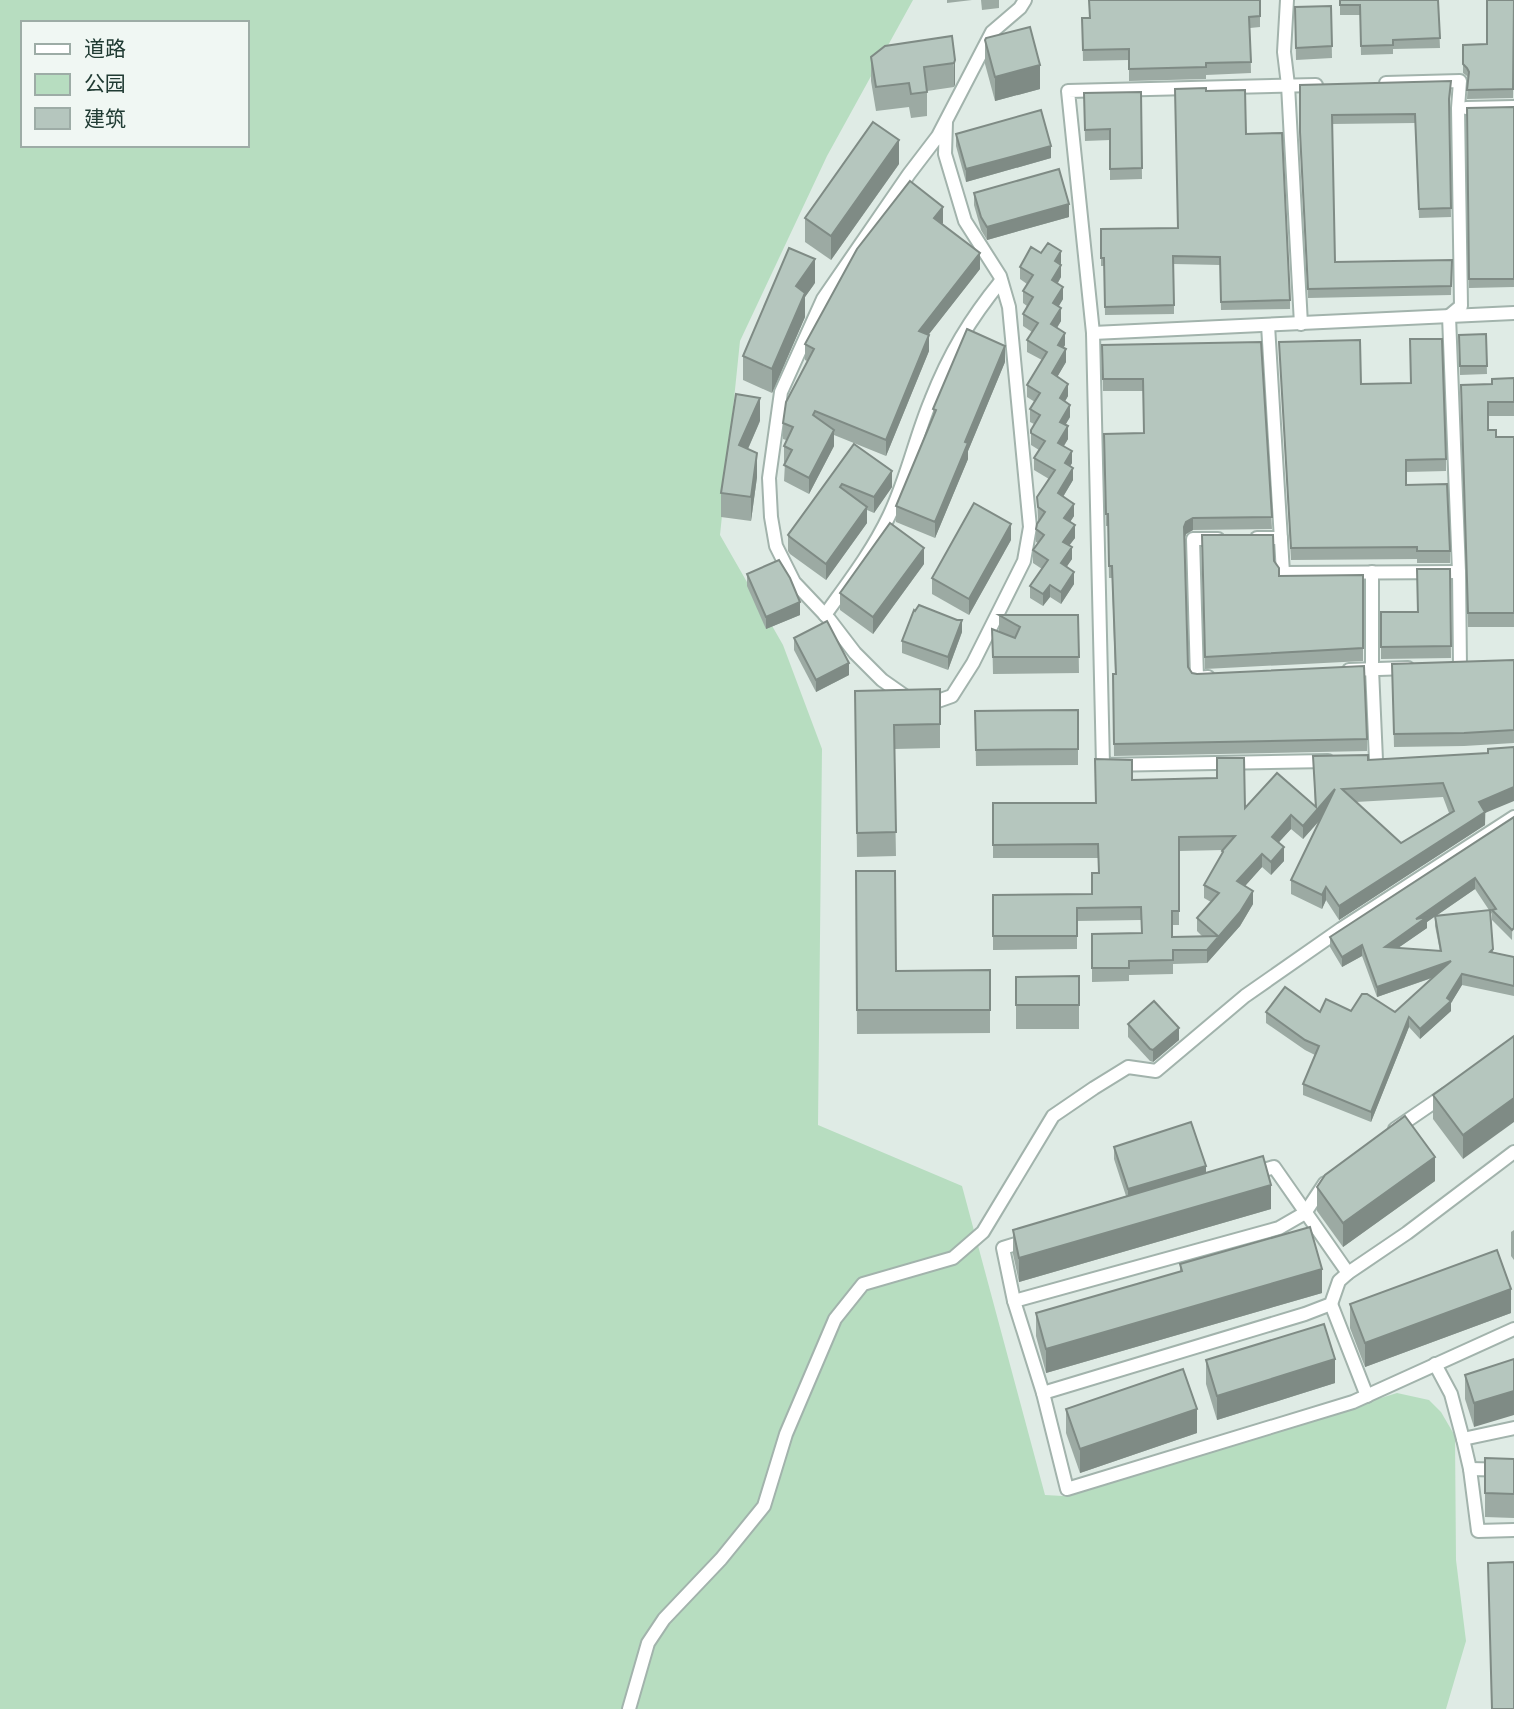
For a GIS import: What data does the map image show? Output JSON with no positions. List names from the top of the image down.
{
  "legend": ["道路", "公园", "建筑"]
}
